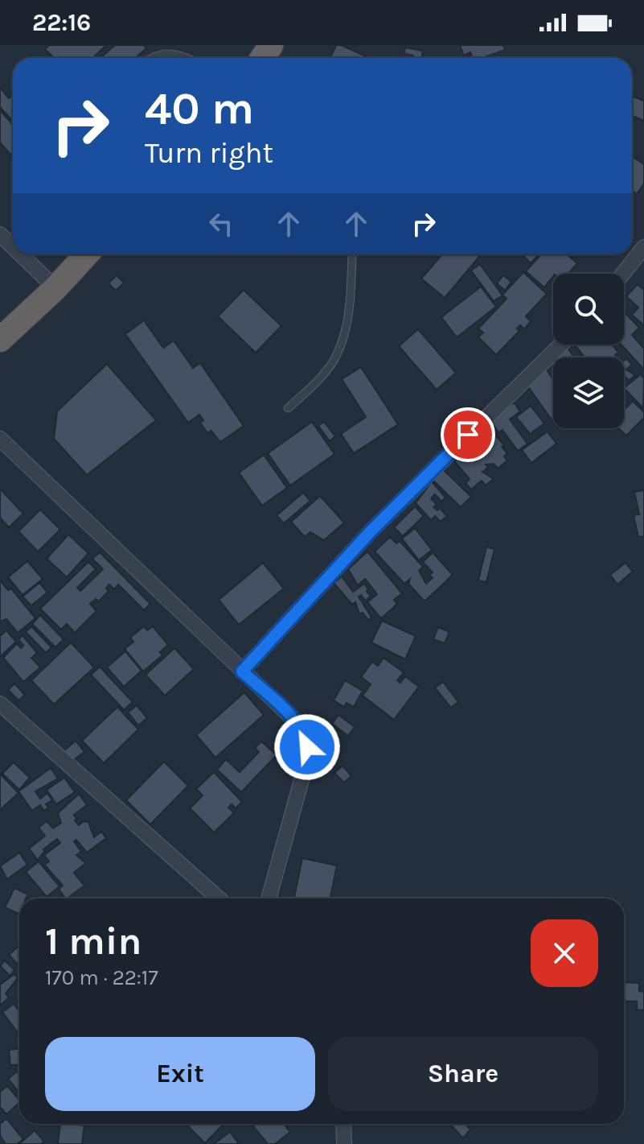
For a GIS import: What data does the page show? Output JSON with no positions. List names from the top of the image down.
{
  "page": {
    "status": "22:16",
    "turn": ["40 m", "Turn right"],
    "heading": ["1 min", "170 m · 22:17"],
    "buttons": ["Exit", "Share"]
  }
}
